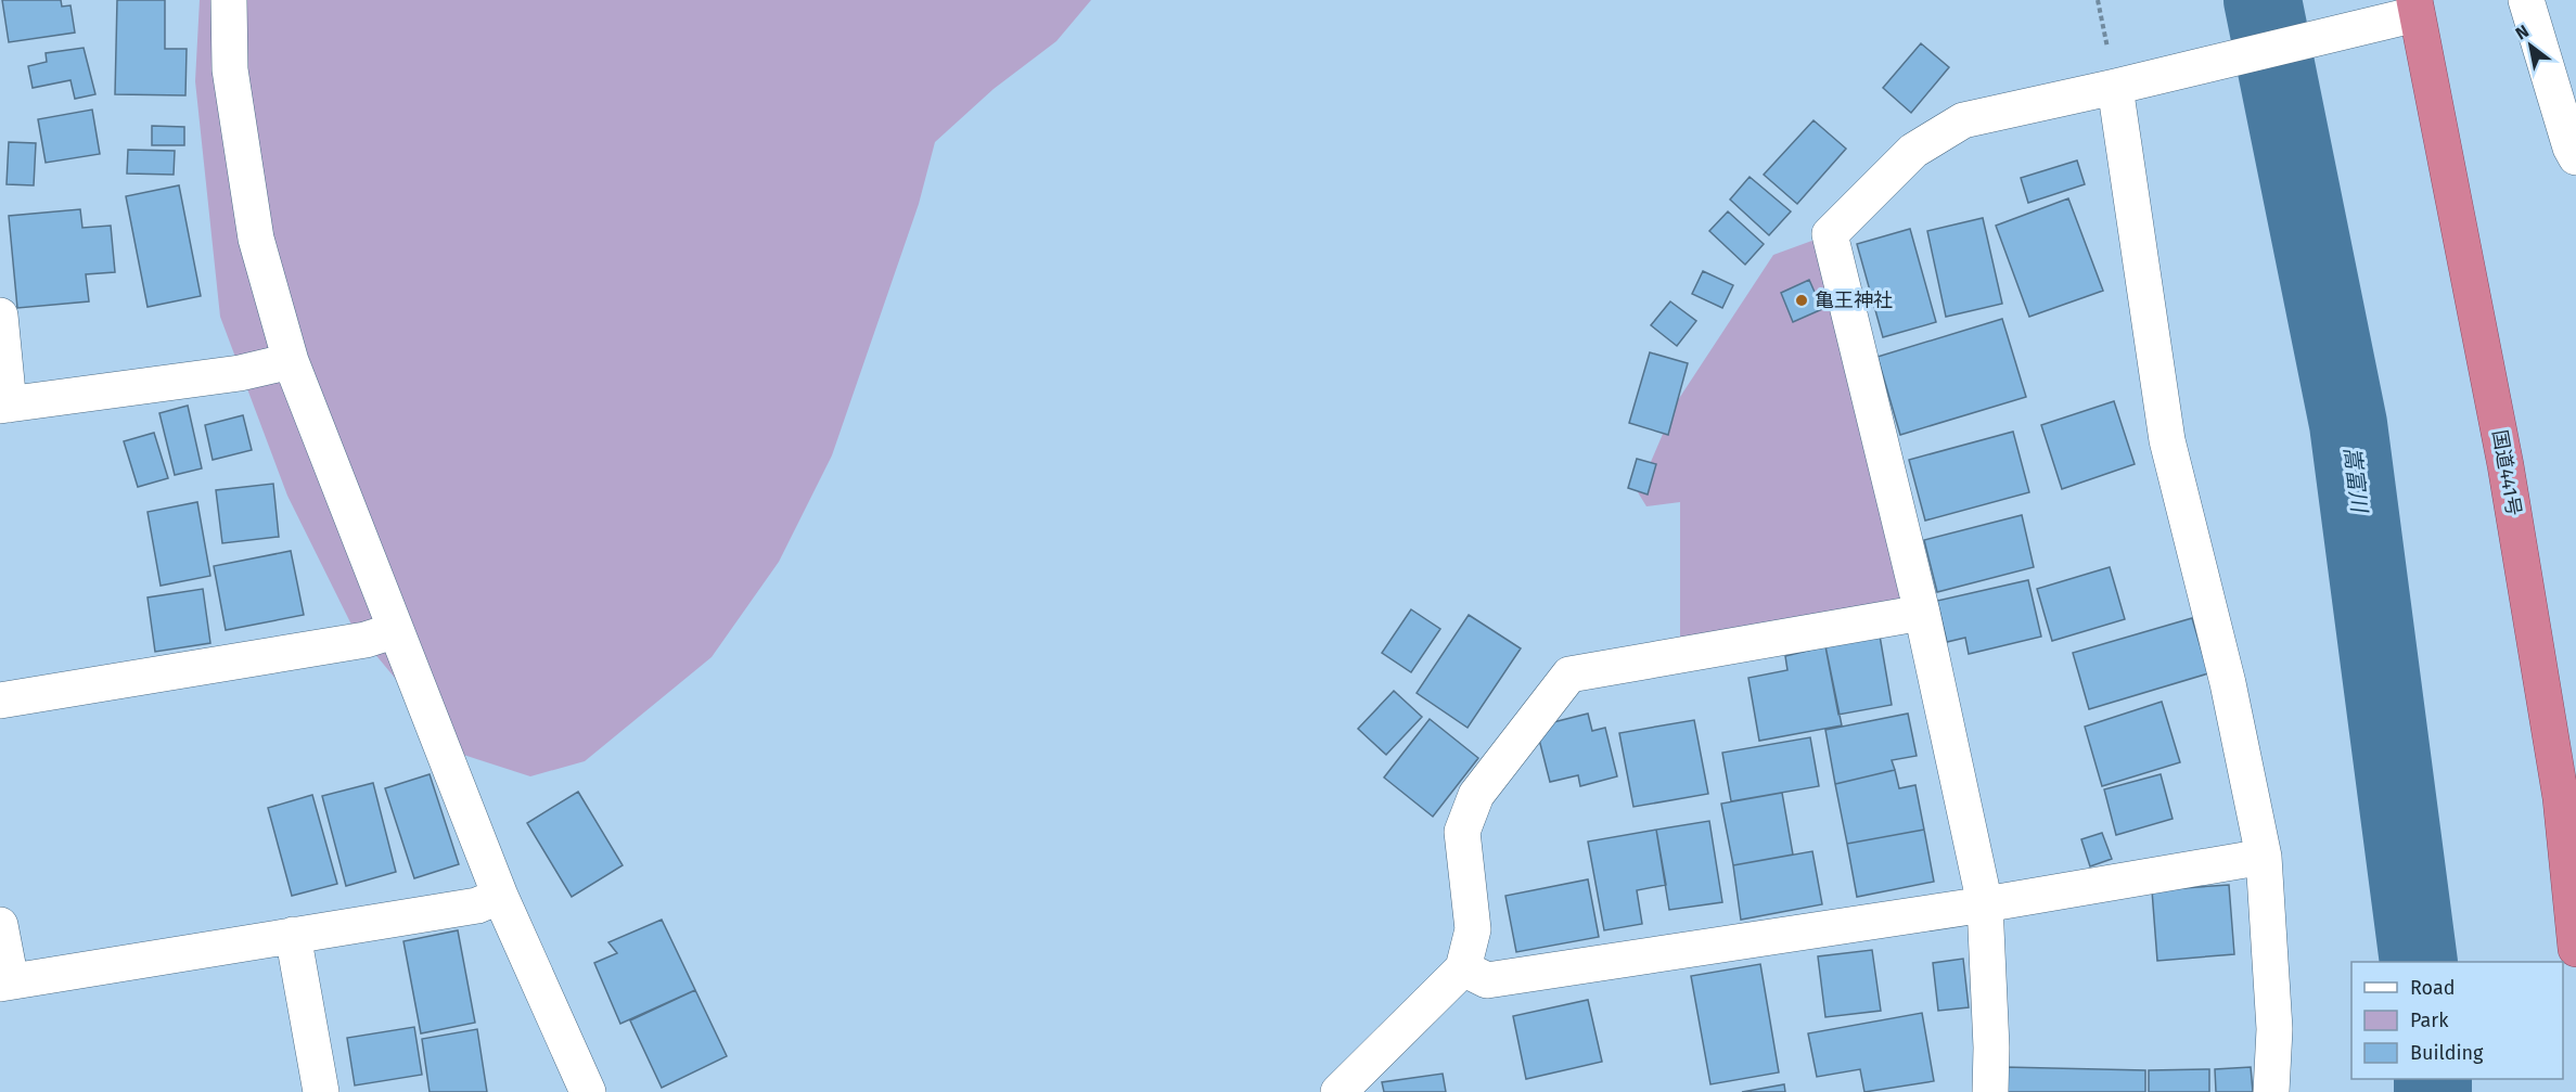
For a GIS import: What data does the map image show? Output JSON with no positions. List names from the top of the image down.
{
  "streets": {
    "highway": ["国道441号"]
  },
  "water": ["嵩富川"],
  "places": ["亀王神社"],
  "legend": ["Road", "Park", "Building"],
  "north": "top left"
}
